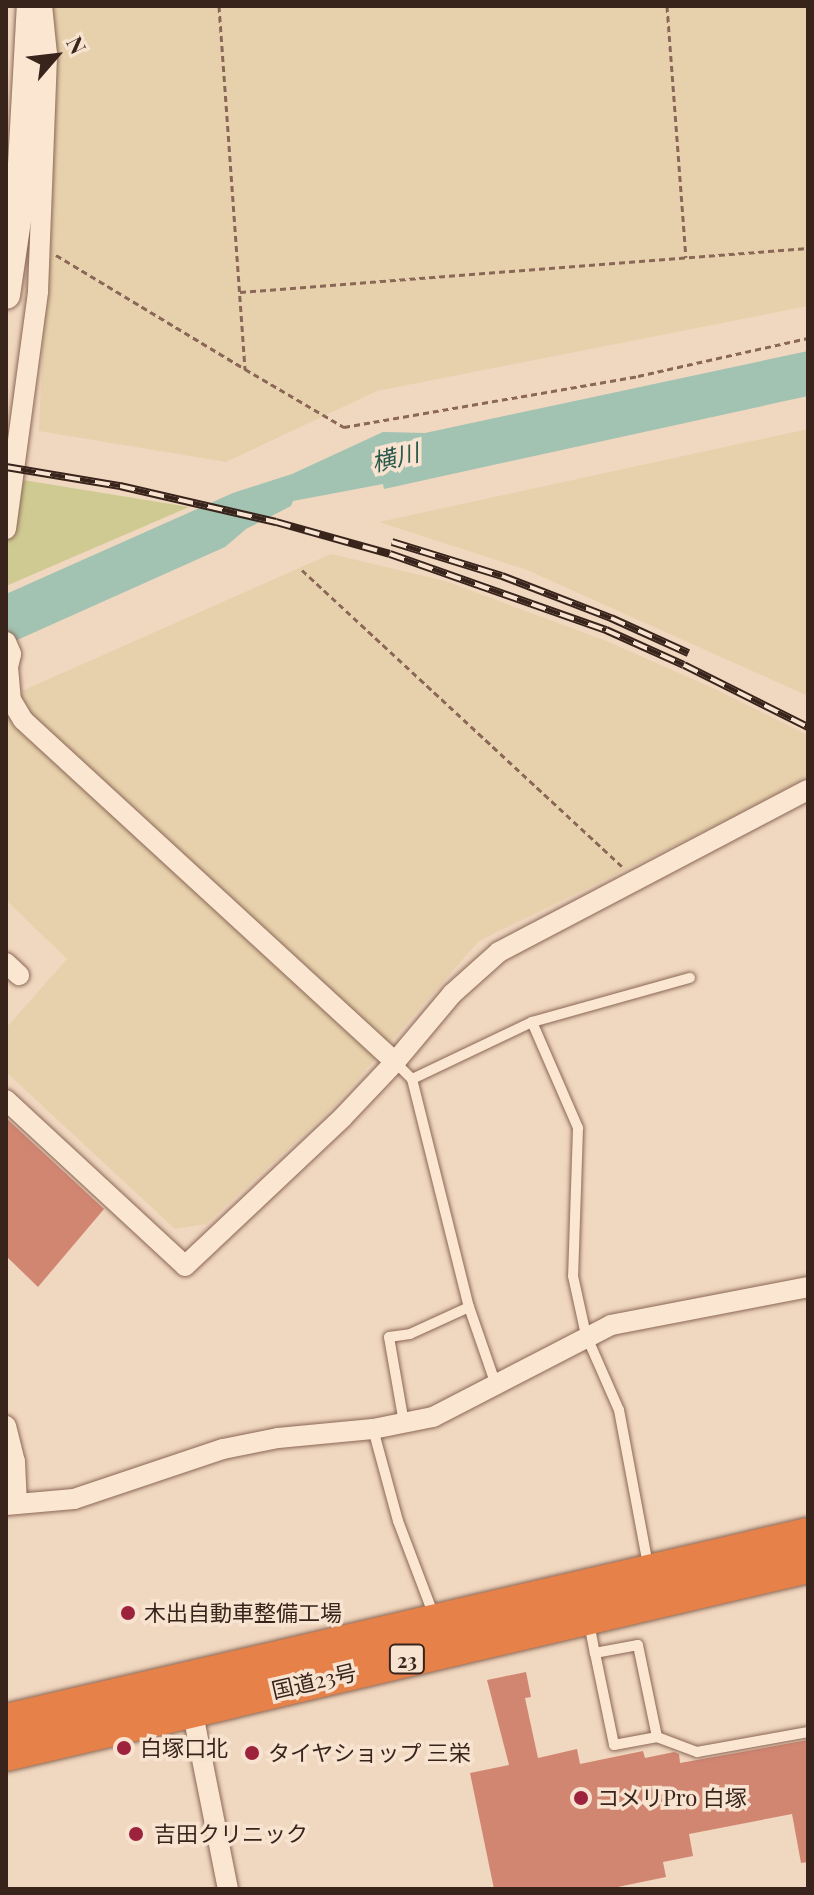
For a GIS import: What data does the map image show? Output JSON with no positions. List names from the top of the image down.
{
  "streets": {
    "highway": ["23", "国道23号"]
  },
  "water": ["横川"],
  "places": [
    "木出自動車整備工場",
    "白塚口北",
    "タイヤショップ 三栄",
    "コメリPro 白塚",
    "吉田クリニック"
  ],
  "north": "top right"
}
